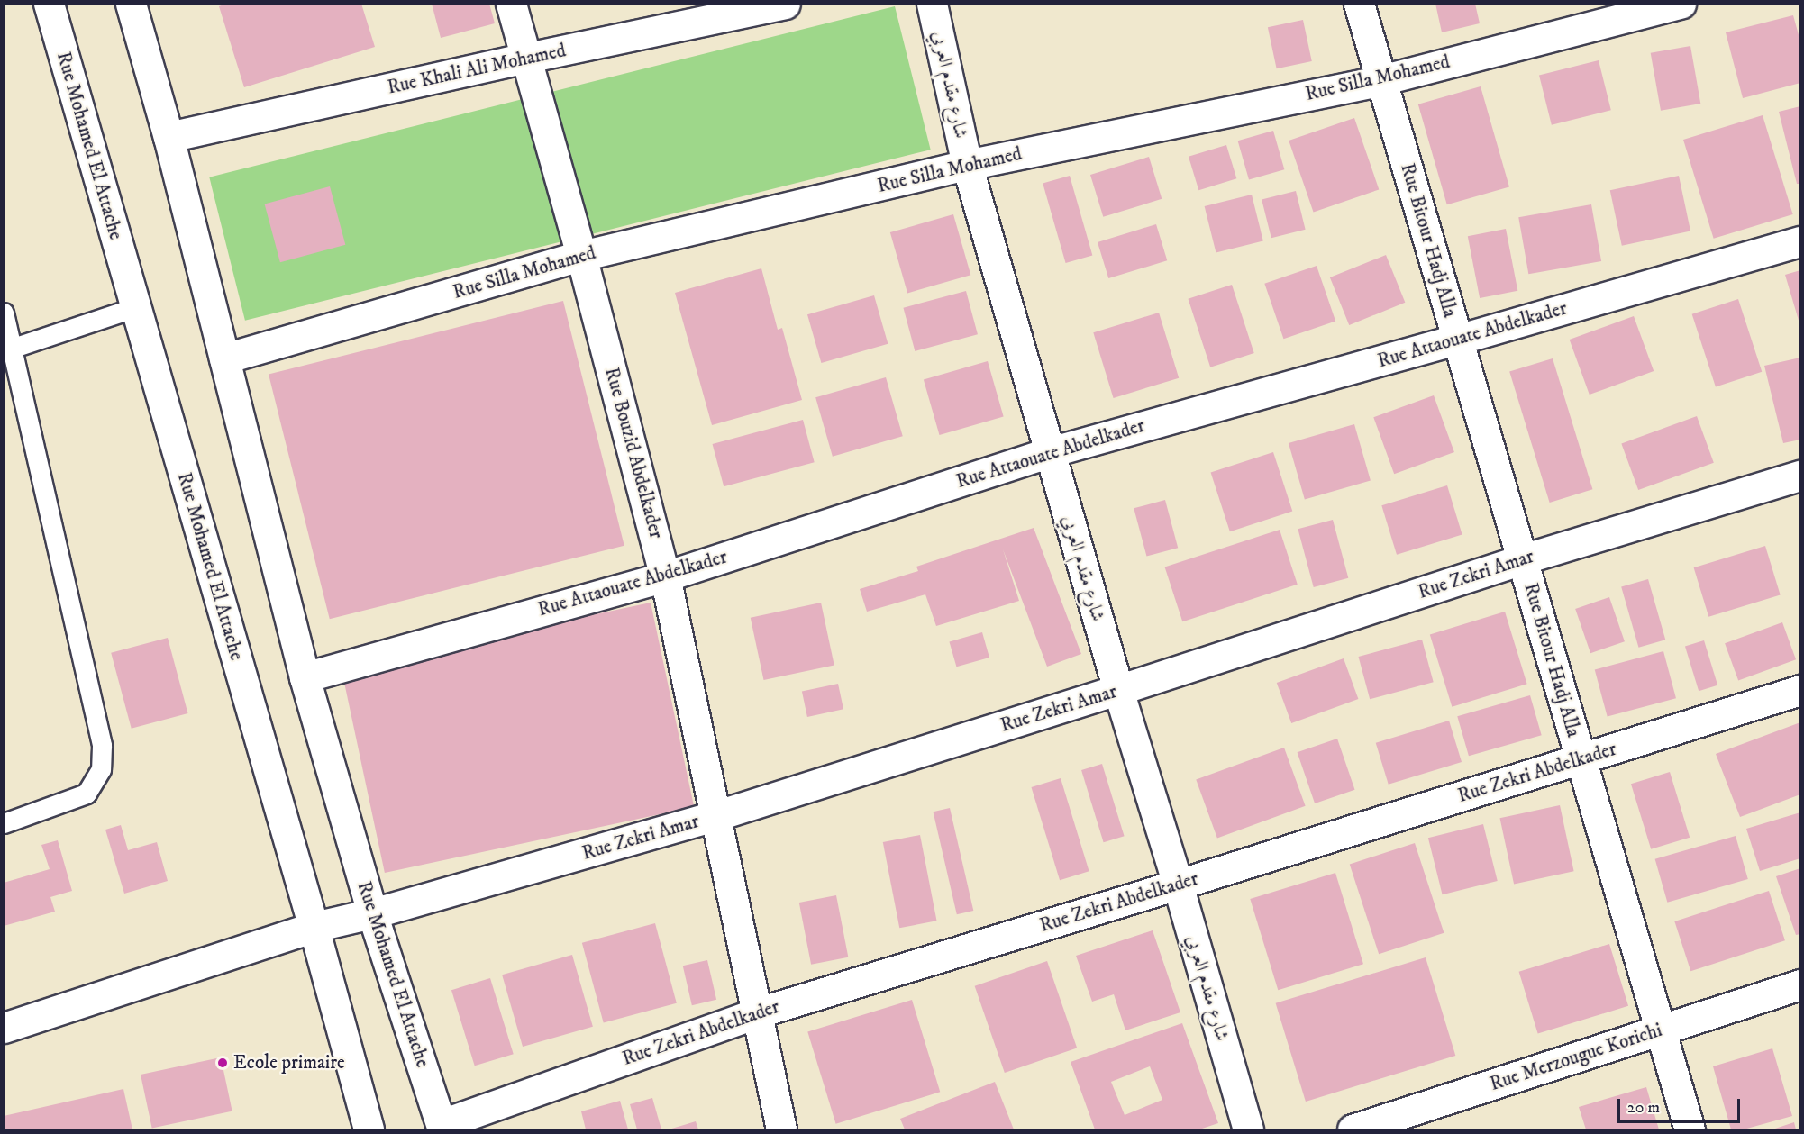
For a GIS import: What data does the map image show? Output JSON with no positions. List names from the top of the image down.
{
  "streets": {
    "street": [
      "Rue Khali Ali Mohamed",
      "Rue Silla Mohamed",
      "شارع مقدم العربي",
      "Rue Mohamed El Attache",
      "Rue Bitour Hadj Alla",
      "Rue Attaouate Abdelkader",
      "Rue Bouzid Abdelkader",
      "Rue Zekri Amar",
      "Rue Zekri Abdelkader",
      "Rue Merzougue Korichi"
    ]
  },
  "crossings": [
    ["Rue Khali Ali Mohamed", "Rue Mohamed El Attache"],
    ["Rue Khali Ali Mohamed", "Rue Bouzid Abdelkader"],
    ["Rue Silla Mohamed", "شارع مقدم العربي"],
    ["Rue Silla Mohamed", "Rue Mohamed El Attache"],
    ["Rue Silla Mohamed", "Rue Bitour Hadj Alla"],
    ["Rue Silla Mohamed", "Rue Bouzid Abdelkader"],
    ["شارع مقدم العربي", "Rue Attaouate Abdelkader"],
    ["شارع مقدم العربي", "Rue Zekri Amar"],
    ["شارع مقدم العربي", "Rue Zekri Abdelkader"],
    ["Rue Mohamed El Attache", "Rue Attaouate Abdelkader"],
    ["Rue Mohamed El Attache", "Rue Zekri Amar"],
    ["Rue Mohamed El Attache", "Rue Zekri Abdelkader"],
    ["Rue Bitour Hadj Alla", "Rue Attaouate Abdelkader"],
    ["Rue Bitour Hadj Alla", "Rue Zekri Amar"],
    ["Rue Bitour Hadj Alla", "Rue Zekri Abdelkader"],
    ["Rue Bitour Hadj Alla", "Rue Merzougue Korichi"],
    ["Rue Attaouate Abdelkader", "Rue Bouzid Abdelkader"],
    ["Rue Bouzid Abdelkader", "Rue Zekri Amar"],
    ["Rue Bouzid Abdelkader", "Rue Zekri Abdelkader"]
  ],
  "places": ["Ecole primaire"],
  "scale_bar": "20 m"
}
